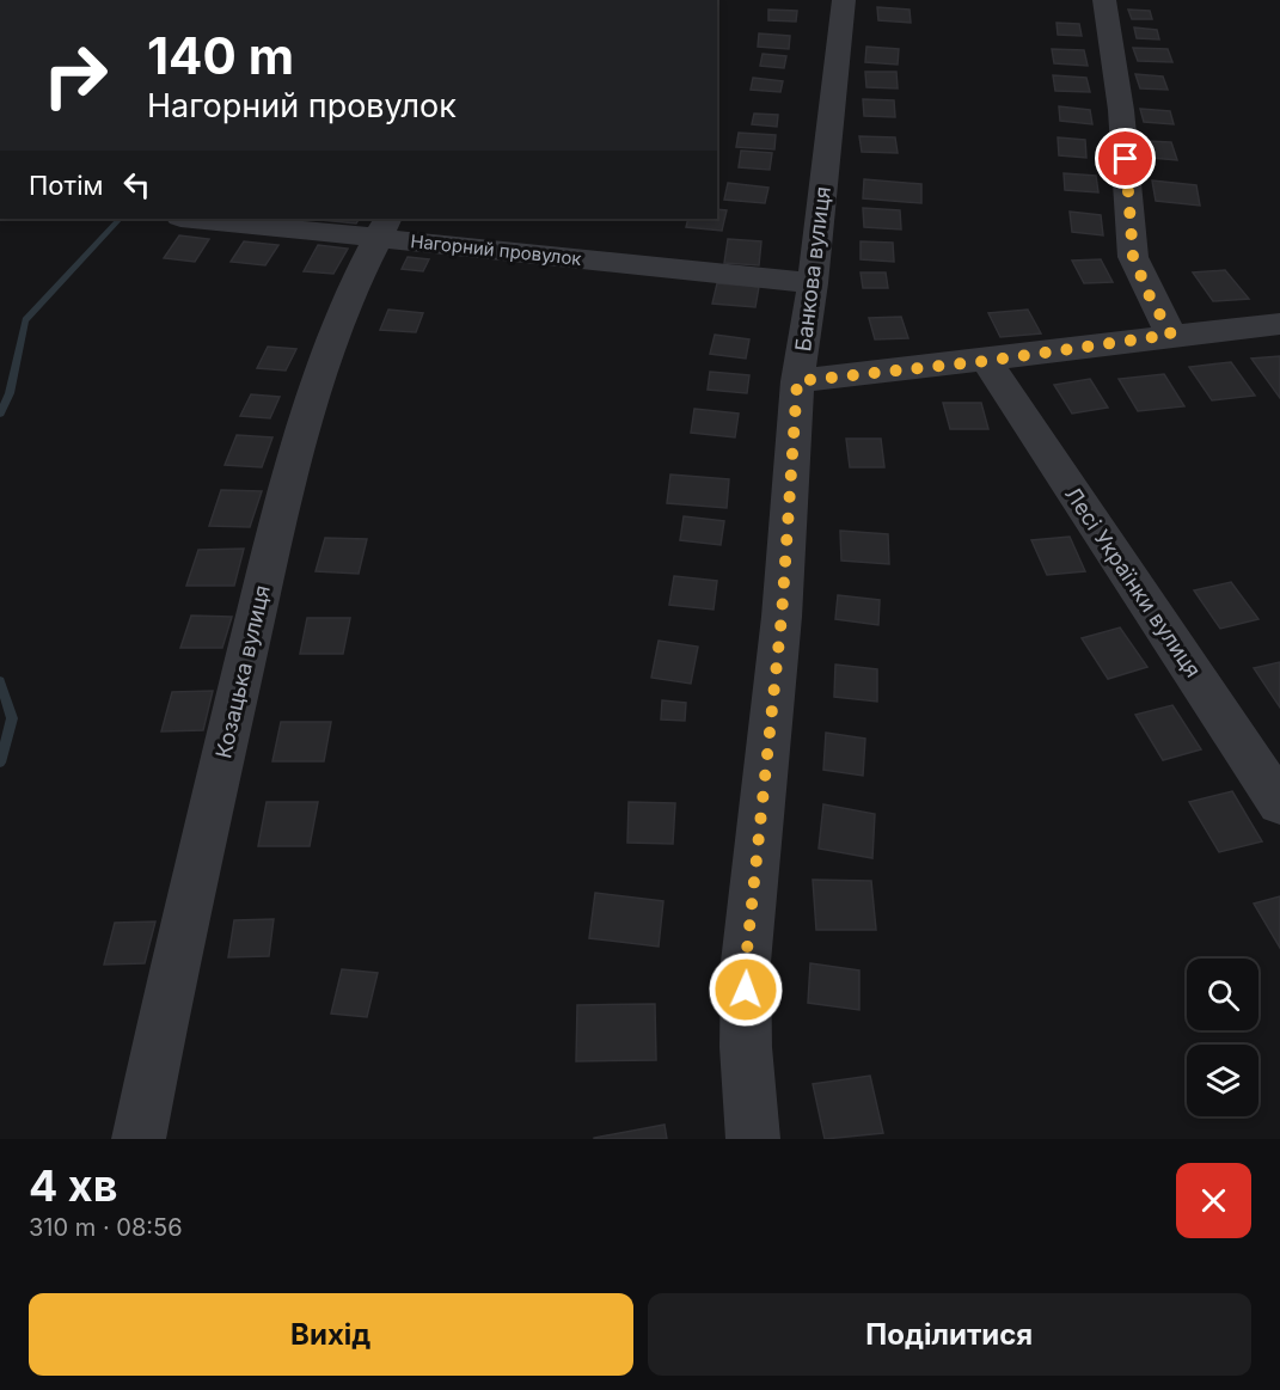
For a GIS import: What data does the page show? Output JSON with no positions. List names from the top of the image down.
{
  "streets": {
    "street": [
      "Нагорний провулок",
      "Банкова вулиця",
      "Лесі Українки вулиця",
      "Козацька вулиця"
    ]
  },
  "crossings": [
    ["Нагорний провулок", "Банкова вулиця"],
    ["Нагорний провулок", "Козацька вулиця"]
  ],
  "page": {
    "turn": ["140 m", "Нагорний провулок"],
    "then": "Потім",
    "heading": ["4 хв", "310 m · 08:56"],
    "buttons": ["Вихід", "Поділитися"]
  }
}
